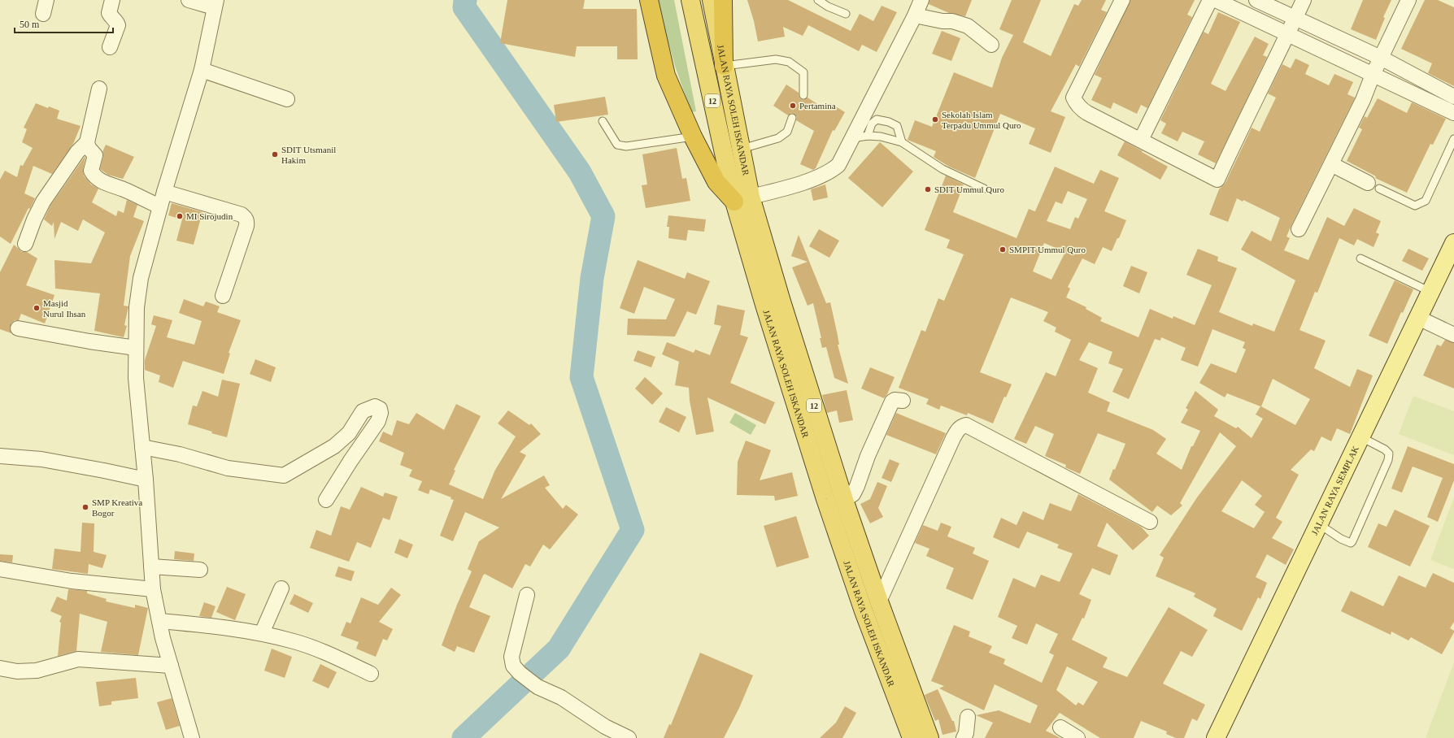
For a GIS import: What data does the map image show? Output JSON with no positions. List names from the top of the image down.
{
  "streets": {
    "highway": ["12", "JALAN RAYA SOLEH ISKANDAR"],
    "main road": ["JALAN RAYA SEMPLAK"]
  },
  "places": [
    "Pertamina",
    "Sekolah Islam Terpadu Ummul Quro",
    "SDIT Utsmanil Hakim",
    "SDIT Ummul Quro",
    "MI Sirojudin",
    "SMPIT Ummul Quro",
    "Masjid Nurul Ihsan",
    "SMP Kreativa Bogor"
  ],
  "scale_bar": "50 m"
}
